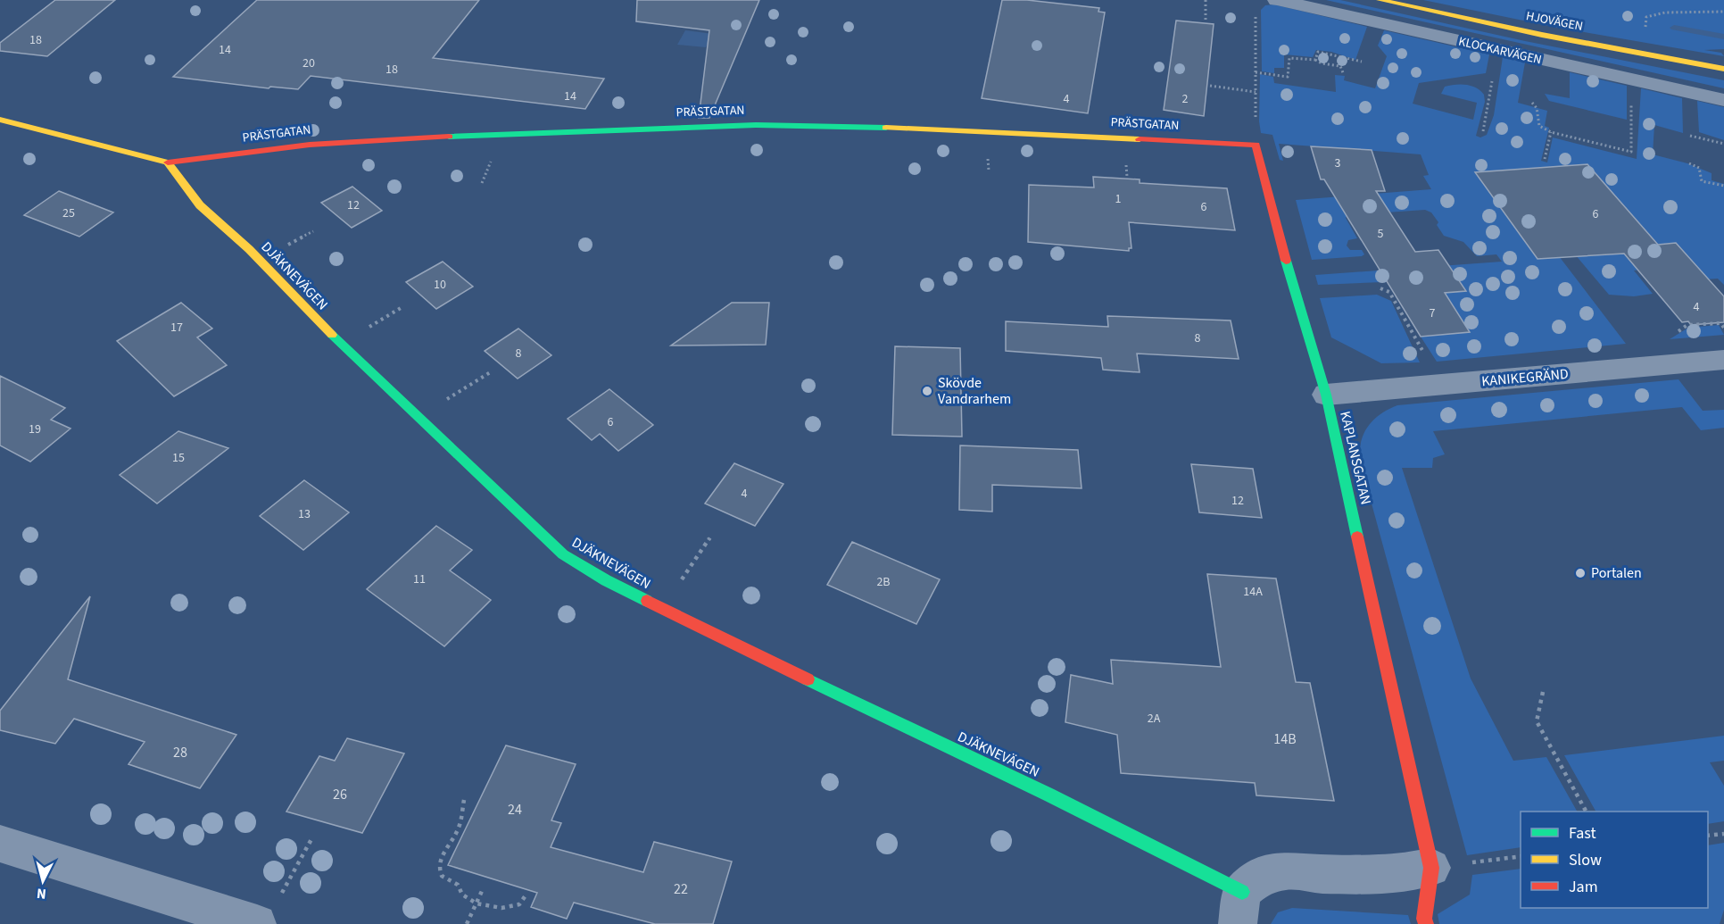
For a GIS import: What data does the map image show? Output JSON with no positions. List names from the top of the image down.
{
  "streets": {
    "street": [
      "HJOVÄGEN",
      "KLOCKARVÄGEN",
      "PRÄSTGATAN",
      "DJÄKNEVÄGEN",
      "KANIKEGRÄND",
      "KAPLANSGATAN"
    ]
  },
  "crossings": [
    ["PRÄSTGATAN", "DJÄKNEVÄGEN"],
    ["PRÄSTGATAN", "KAPLANSGATAN"],
    ["KANIKEGRÄND", "KAPLANSGATAN"]
  ],
  "places": ["Skövde Vandrarhem", "Portalen"],
  "house_numbers": [
    "18",
    "14",
    "20",
    "18",
    "14",
    "4",
    "2",
    "3",
    "1",
    "12",
    "6",
    "25",
    "6",
    "5",
    "10",
    "4",
    "7",
    "17",
    "8",
    "8",
    "6",
    "19",
    "15",
    "4",
    "12",
    "13",
    "11",
    "2B",
    "14A",
    "2A",
    "14B",
    "28",
    "26",
    "24",
    "22"
  ],
  "legend": ["Fast", "Slow", "Jam"],
  "north": "bottom"
}
